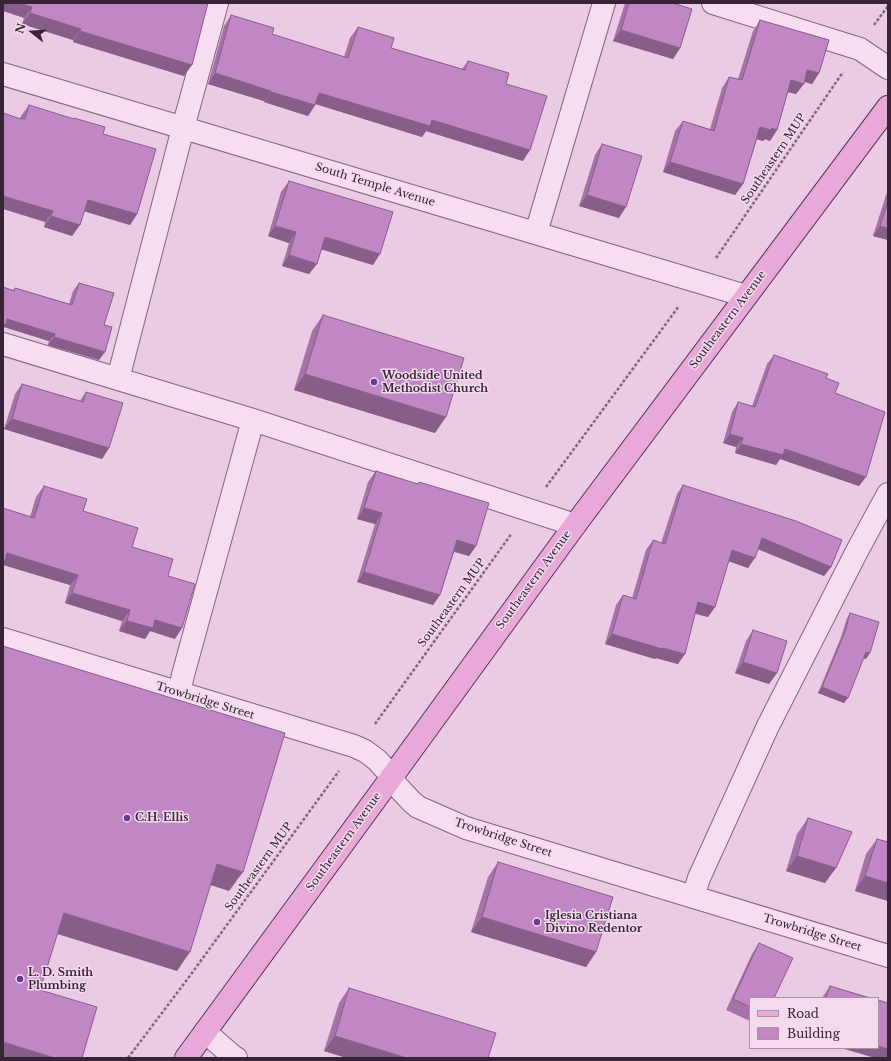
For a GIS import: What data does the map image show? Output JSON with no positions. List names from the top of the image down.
{
  "streets": {
    "main road": ["Southeastern Avenue"],
    "street": ["South Temple Avenue", "Trowbridge Street"],
    "path": ["Southeastern MUP"]
  },
  "crossings": [
    ["South Temple Avenue", "Southeastern Avenue"],
    ["Southeastern Avenue", "Trowbridge Street"]
  ],
  "places": [
    "Woodside United Methodist Church",
    "C.H. Ellis",
    "Iglesia Cristiana Divino Redentor",
    "L. D. Smith Plumbing"
  ],
  "legend": ["Road", "Building"],
  "north": "left"
}
